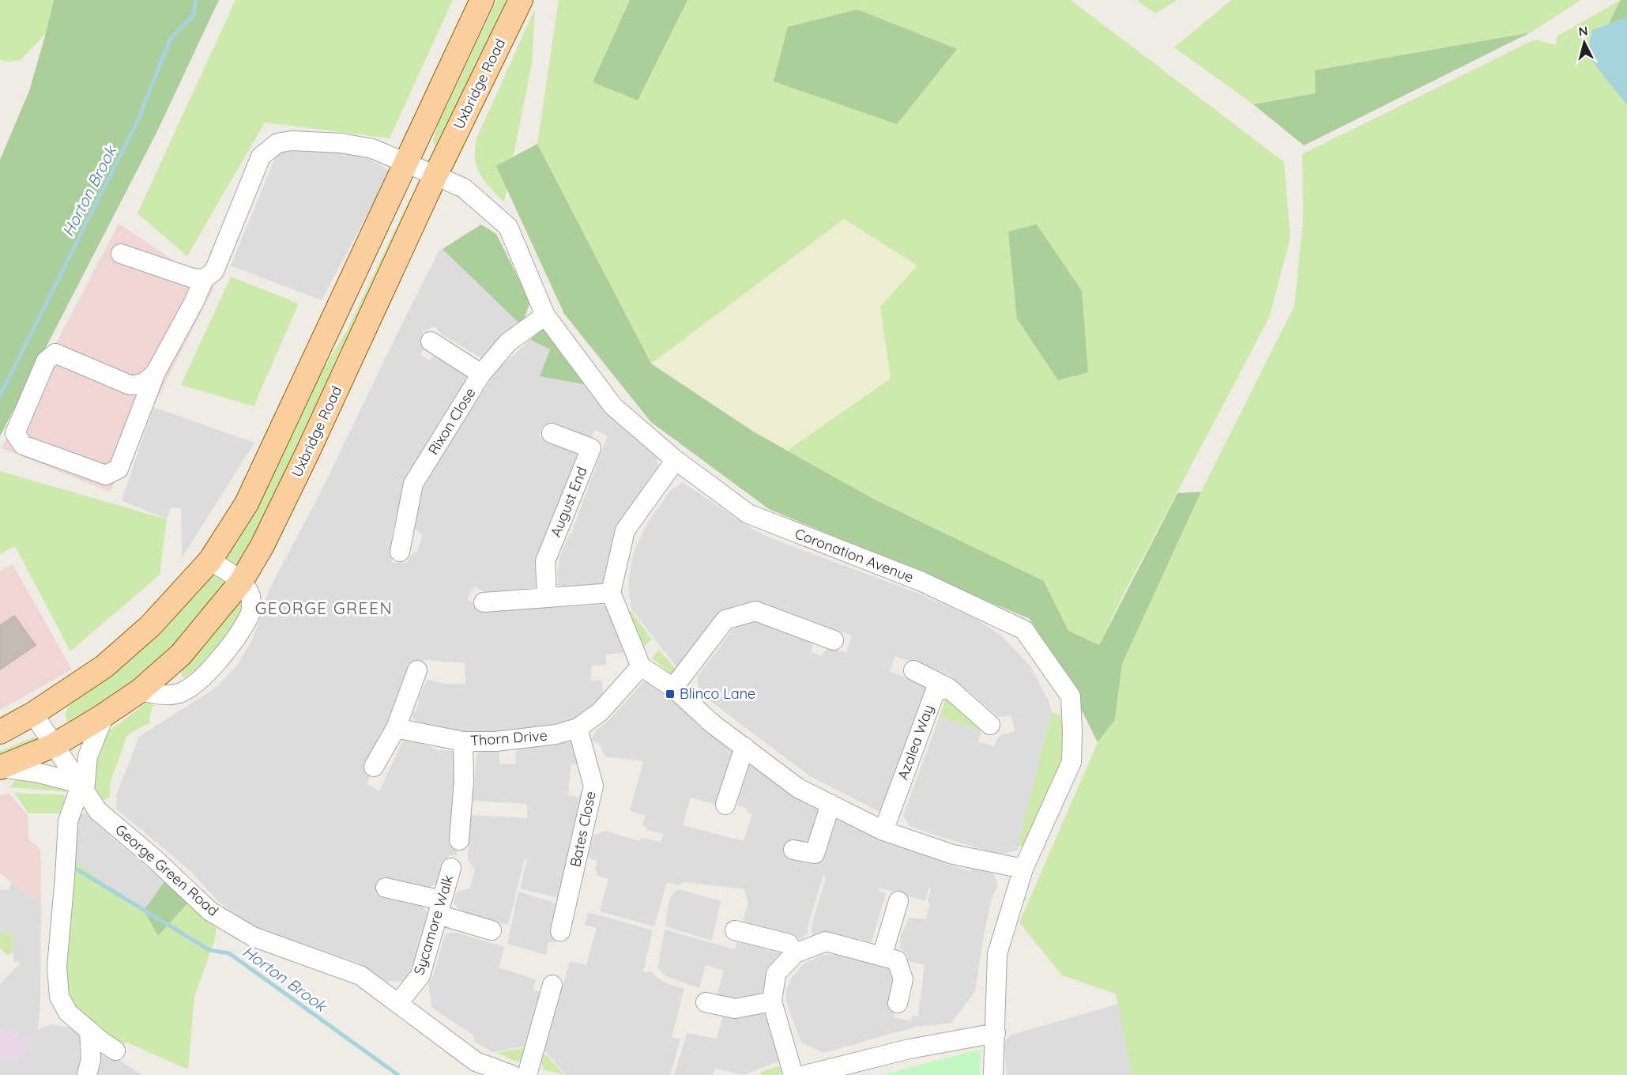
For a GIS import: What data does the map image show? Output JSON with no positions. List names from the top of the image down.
{
  "streets": {
    "main road": ["Uxbridge Road"],
    "street": [
      "Rixon Close",
      "August End",
      "Coronation Avenue",
      "Thorn Drive",
      "Azalea Way",
      "Bates Close",
      "George Green Road",
      "Sycamore Walk"
    ]
  },
  "crossings": [
    ["Uxbridge Road", "Coronation Avenue"],
    ["Uxbridge Road", "George Green Road"],
    ["Rixon Close", "Coronation Avenue"],
    ["Thorn Drive", "Bates Close"],
    ["George Green Road", "Sycamore Walk"]
  ],
  "districts": ["GEORGE GREEN"],
  "water": ["Horton Brook"],
  "places": {
    "transit": ["Blinco Lane"]
  },
  "north": "top"
}
